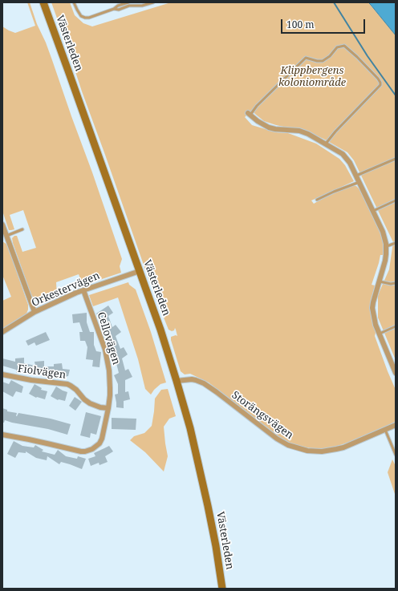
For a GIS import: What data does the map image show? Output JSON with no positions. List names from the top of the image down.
{
  "streets": {
    "main road": ["Västerleden"],
    "street": [
      "Orkestervägen",
      "Cellovägen",
      "Fiolvägen",
      "Storängsvägen"
    ]
  },
  "crossings": [
    ["Västerleden", "Orkestervägen"],
    ["Västerleden", "Storängsvägen"],
    ["Orkestervägen", "Cellovägen"],
    ["Cellovägen", "Fiolvägen"]
  ],
  "parks": ["Klippbergens koloniområde"],
  "scale_bar": "100 m"
}
